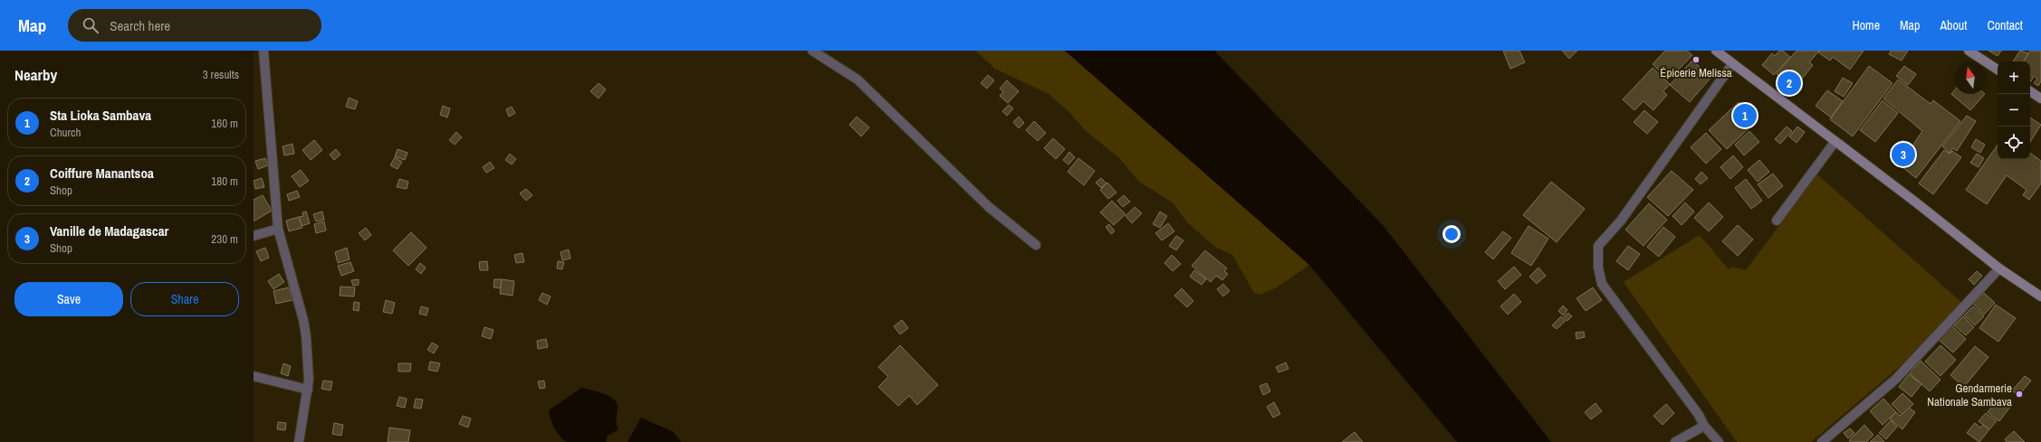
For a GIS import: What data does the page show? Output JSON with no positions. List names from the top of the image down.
{
  "places": ["Épicerie Melissa", "Gendarmerie Nationale Sambava"],
  "north": "top",
  "page": {
    "header": "Map",
    "search": "Search here",
    "nav": [
      "Home",
      "Map",
      "About",
      "Contact"
    ],
    "heading": ["Nearby", "3 results"],
    "map_buttons": ["+", "−"],
    "pins": ["2", "1", "3"],
    "list": [
      {
        "mark": "1",
        "name": "Sta Lioka Sambava",
        "note": "Church",
        "value": "160 m"
      },
      {
        "mark": "2",
        "name": "Coiffure Manantsoa",
        "note": "Shop",
        "value": "180 m"
      },
      {
        "mark": "3",
        "name": "Vanille de Madagascar",
        "note": "Shop",
        "value": "230 m"
      }
    ],
    "buttons": ["Save", "Share"]
  }
}
